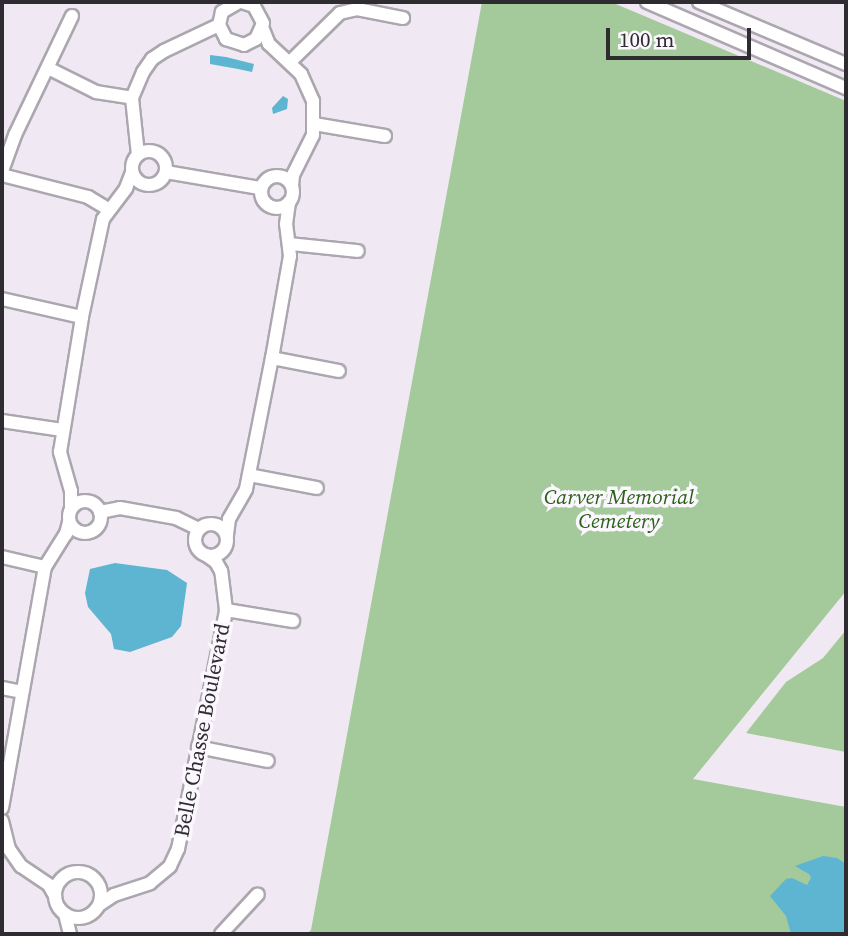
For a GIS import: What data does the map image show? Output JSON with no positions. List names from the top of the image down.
{
  "streets": {
    "street": ["Belle Chasse Boulevard"]
  },
  "parks": ["Carver Memorial Cemetery"],
  "scale_bar": "100 m"
}
